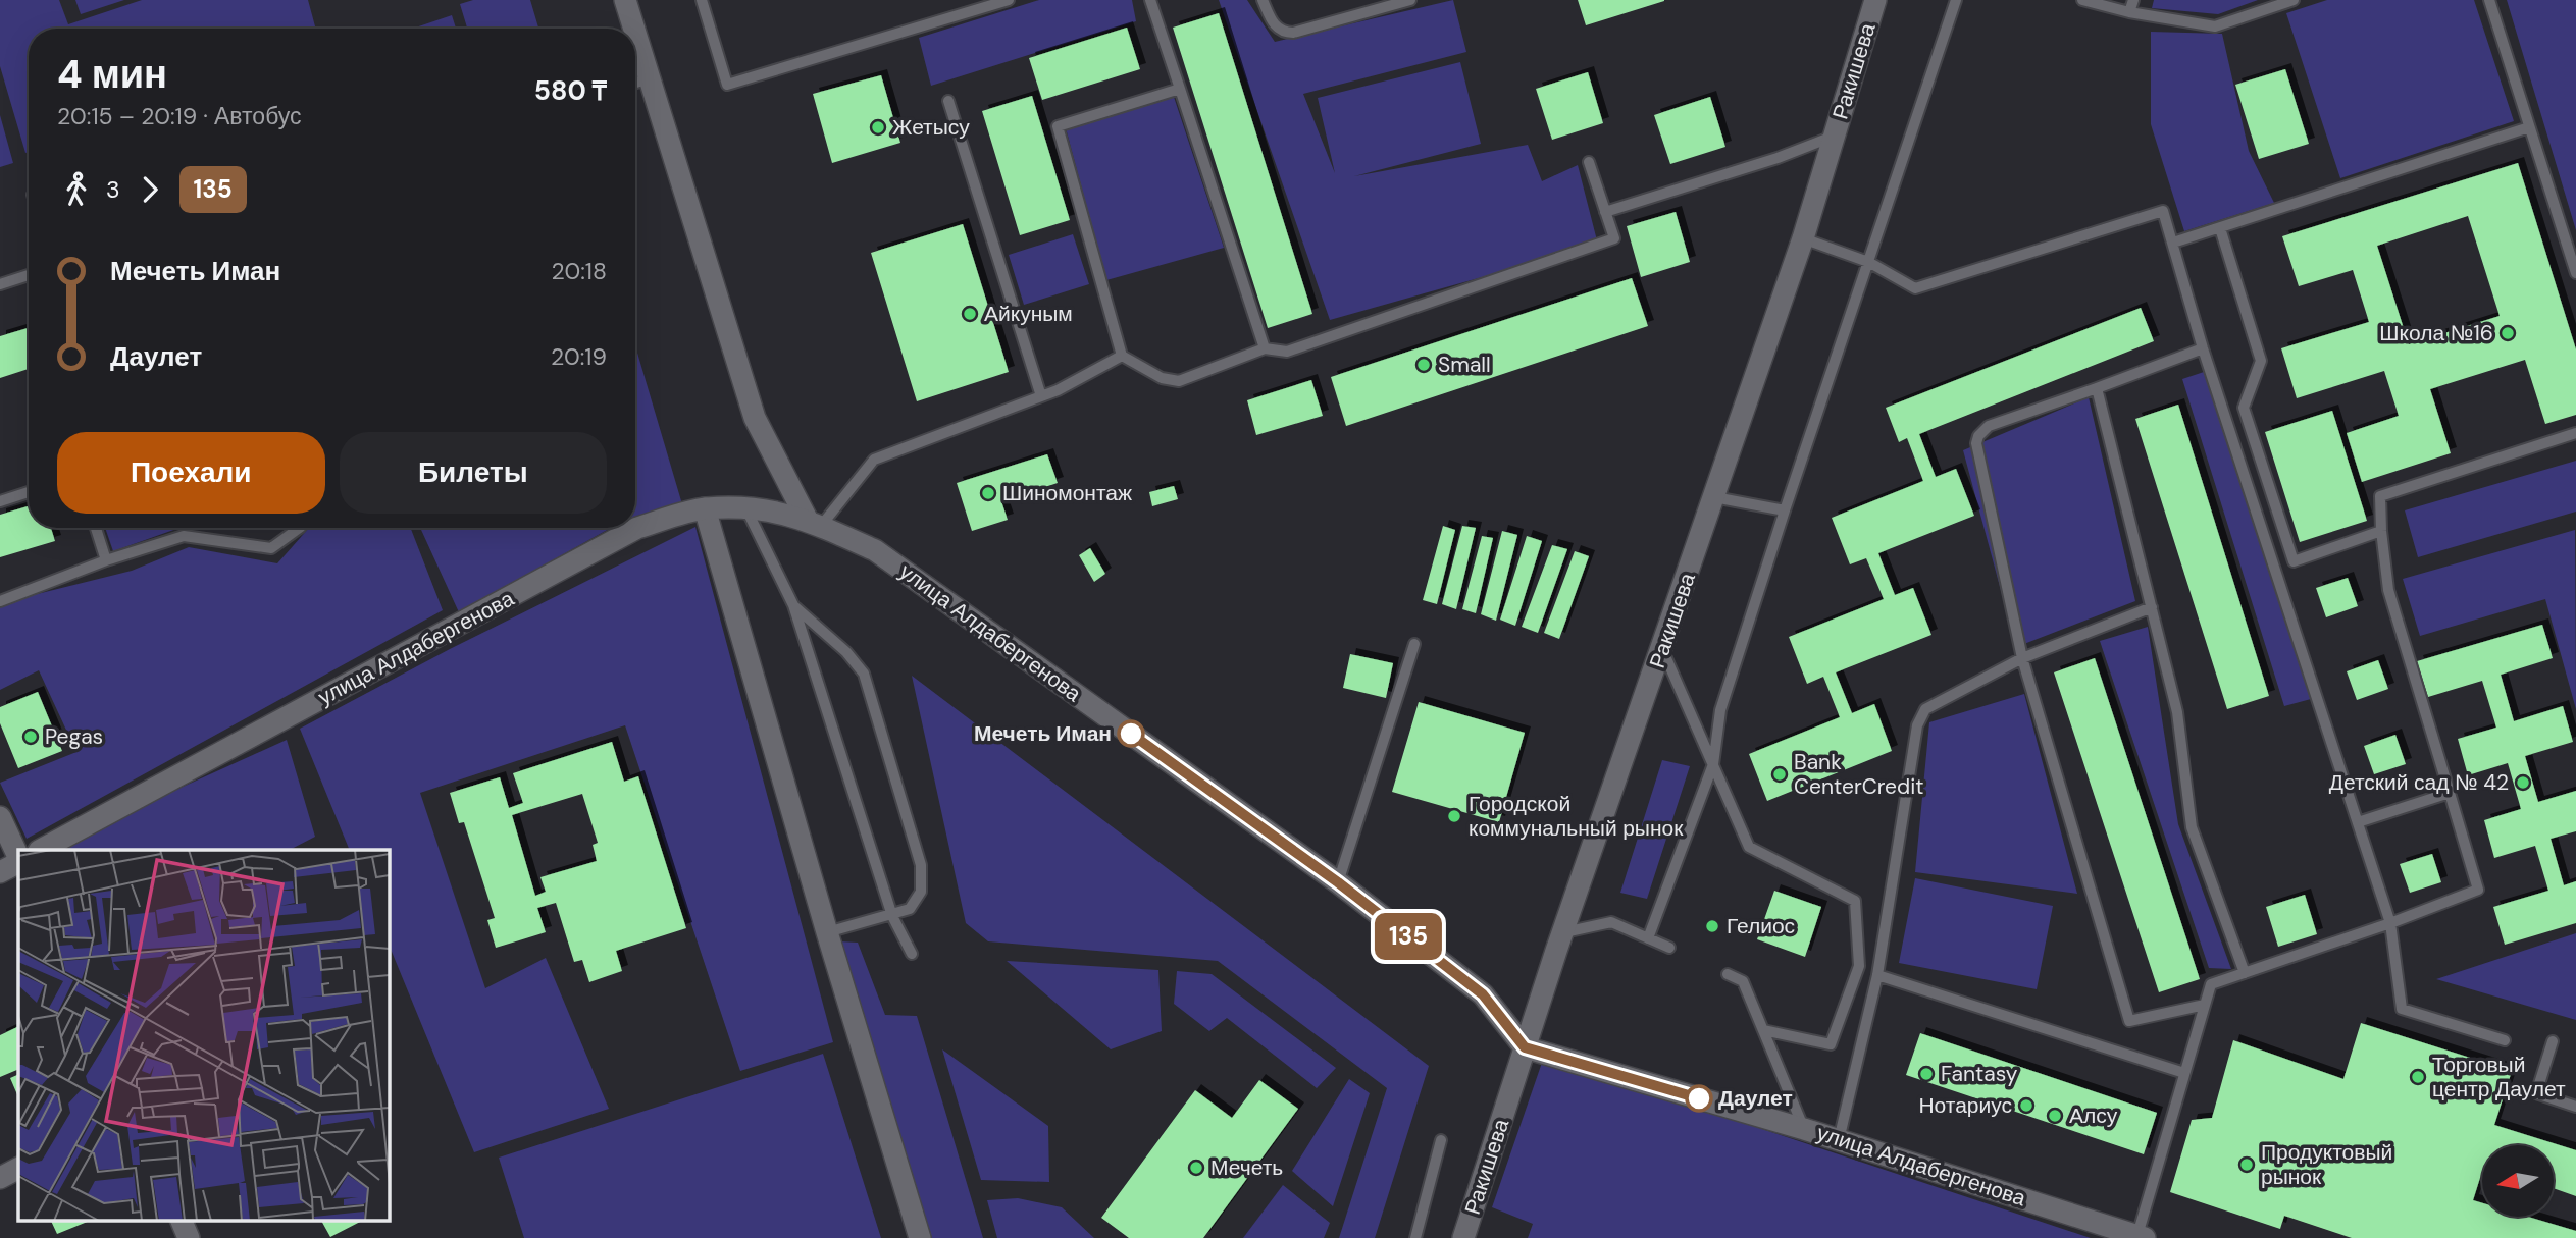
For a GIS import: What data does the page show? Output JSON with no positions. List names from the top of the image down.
{
  "streets": {
    "street": ["Ракишева", "улица Алдабергенова"]
  },
  "crossings": [
    ["Ракишева", "улица Алдабергенова"]
  ],
  "places": [
    "Жетысу",
    "Айкуным",
    "Школа №16",
    "Small",
    "Шиномонтаж",
    "Мечеть Иман",
    "Pegas",
    "Bank CenterCredit",
    "Детский сад № 42",
    "Городской коммунальный рынок",
    "Гелиос",
    "Fantasy",
    "Торговый центр Даулет",
    "Даулет",
    "Нотариус",
    "Алсу",
    "Продуктовый рынок",
    "Мечеть"
  ],
  "lines": ["bus line 135"],
  "north": "left",
  "page": {
    "on_map": "135",
    "heading": ["4 мин", "20:15 – 20:19 · Автобус", "580 ₸"],
    "legs": ["3", "135"],
    "list": [
      {
        "name": "Мечеть Иман",
        "value": "20:18"
      },
      {
        "name": "Даулет",
        "value": "20:19"
      }
    ],
    "buttons": ["Поехали", "Билеты"]
  }
}
